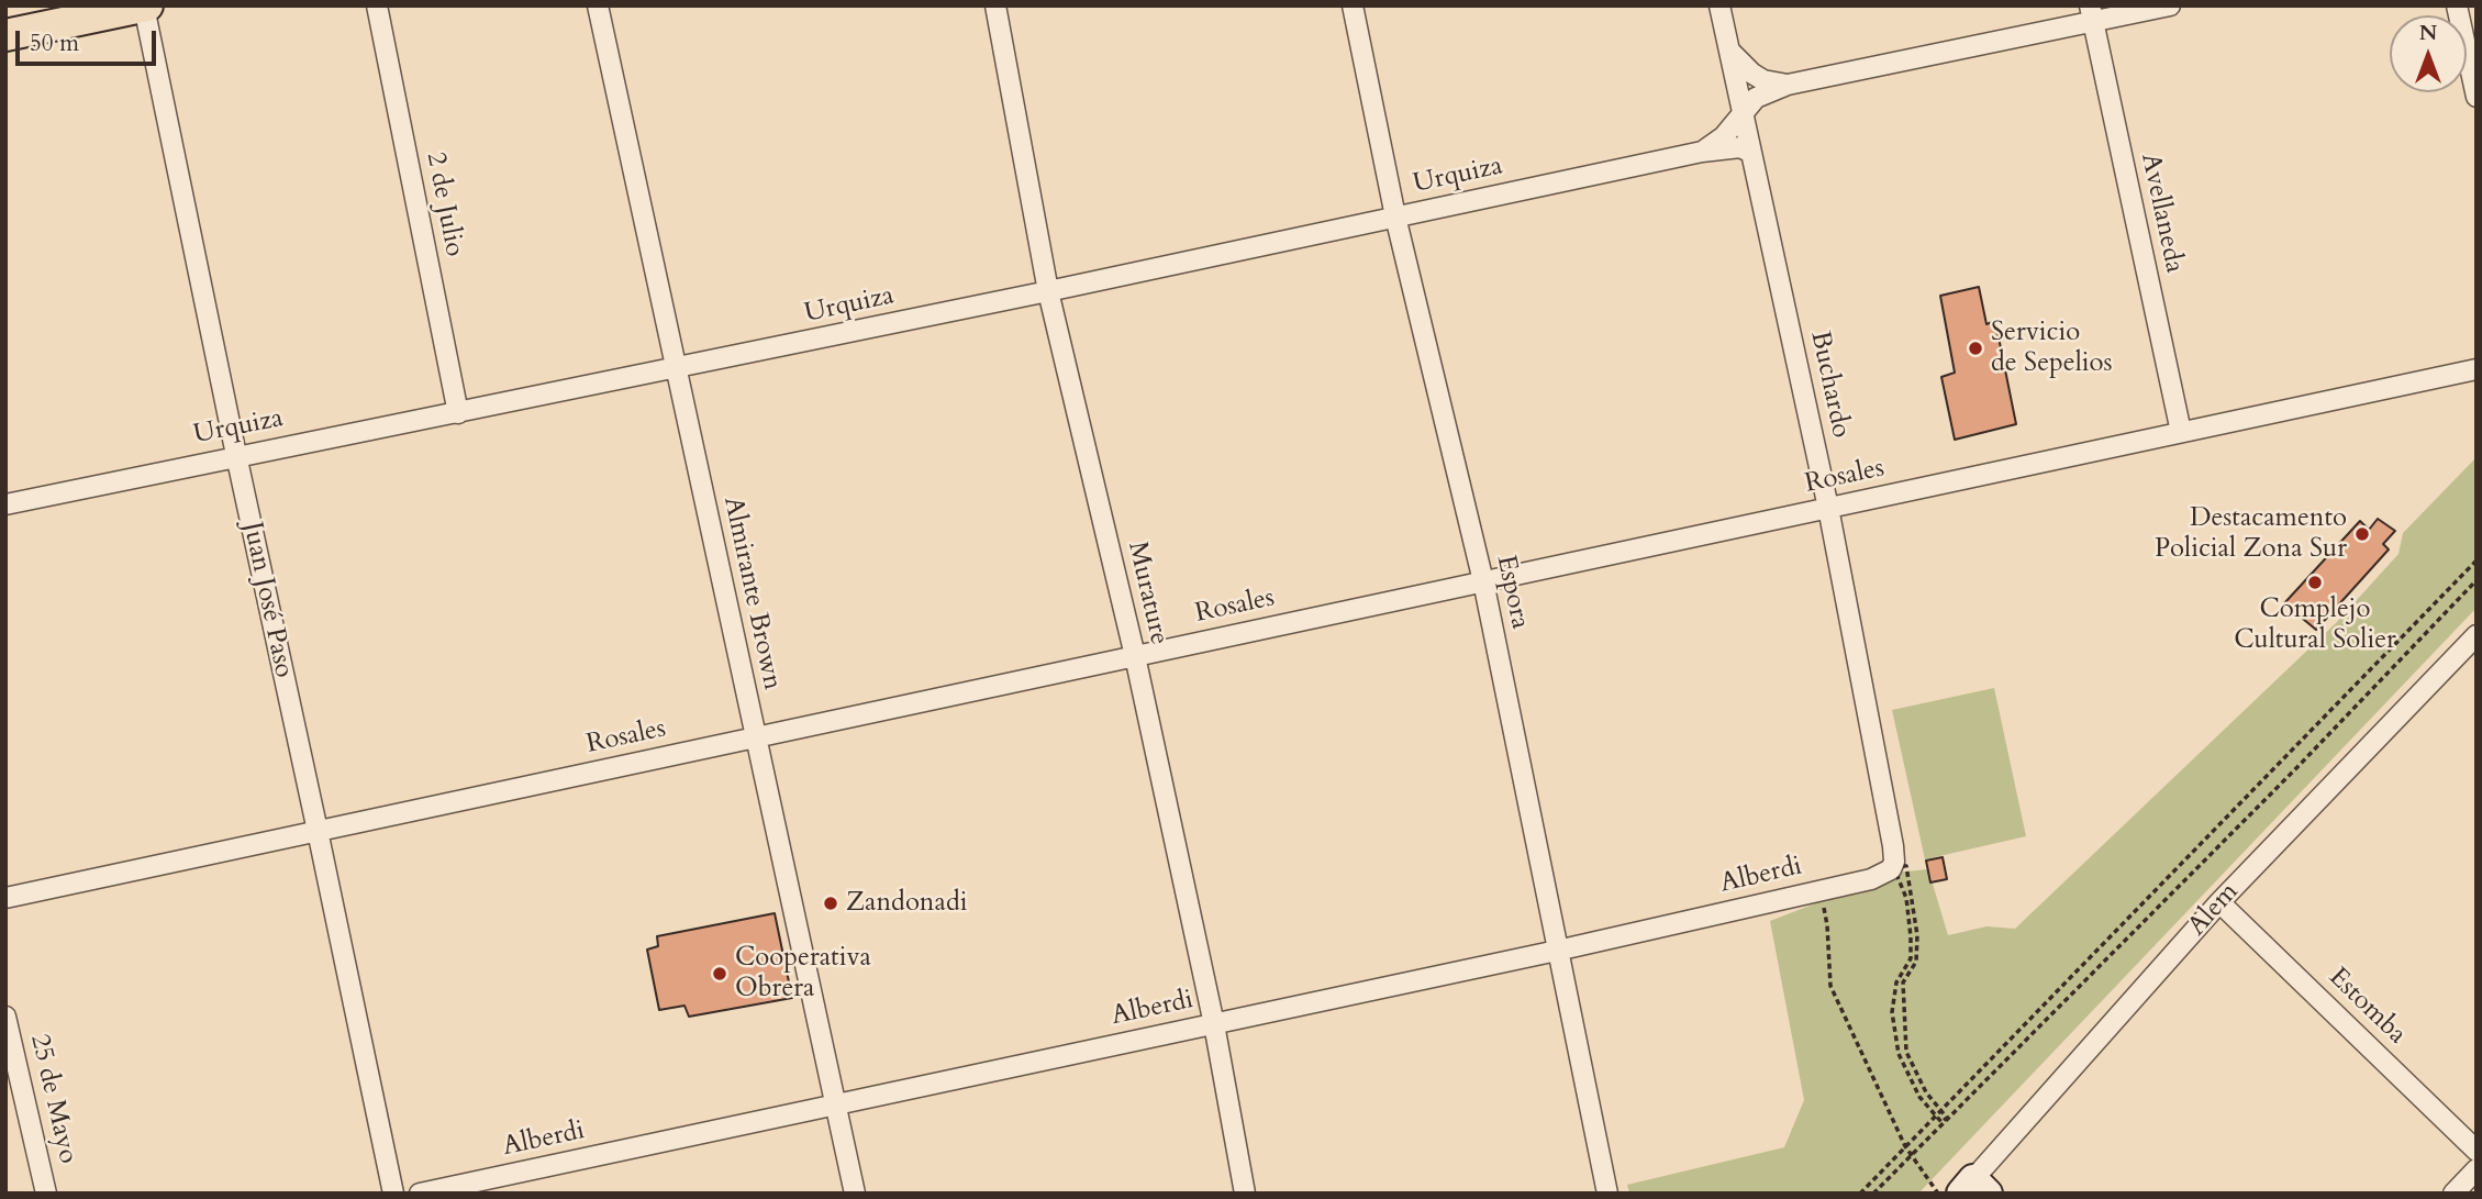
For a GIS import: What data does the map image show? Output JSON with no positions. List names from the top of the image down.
{
  "streets": {
    "street": [
      "Urquiza",
      "2 de Julio",
      "Avellaneda",
      "Buchardo",
      "Rosales",
      "Espora",
      "Almirante Brown",
      "Murature",
      "Juan José Paso",
      "Alberdi",
      "Alem",
      "Estomba",
      "25 de Mayo"
    ]
  },
  "crossings": [
    ["Urquiza", "2 de Julio"],
    ["Urquiza", "Avellaneda"],
    ["Urquiza", "Buchardo"],
    ["Urquiza", "Espora"],
    ["Urquiza", "Almirante Brown"],
    ["Urquiza", "Murature"],
    ["Urquiza", "Juan José Paso"],
    ["Avellaneda", "Rosales"],
    ["Buchardo", "Rosales"],
    ["Buchardo", "Alberdi"],
    ["Rosales", "Espora"],
    ["Rosales", "Almirante Brown"],
    ["Rosales", "Murature"],
    ["Rosales", "Juan José Paso"],
    ["Espora", "Alberdi"],
    ["Almirante Brown", "Alberdi"],
    ["Murature", "Alberdi"],
    ["Alem", "Estomba"]
  ],
  "places": [
    "Servicio de Sepelios",
    "Destacamento Policial Zona Sur",
    "Complejo Cultural Solier",
    "Zandonadi",
    "Cooperativa Obrera"
  ],
  "scale_bar": "50 m",
  "north": "top"
}
